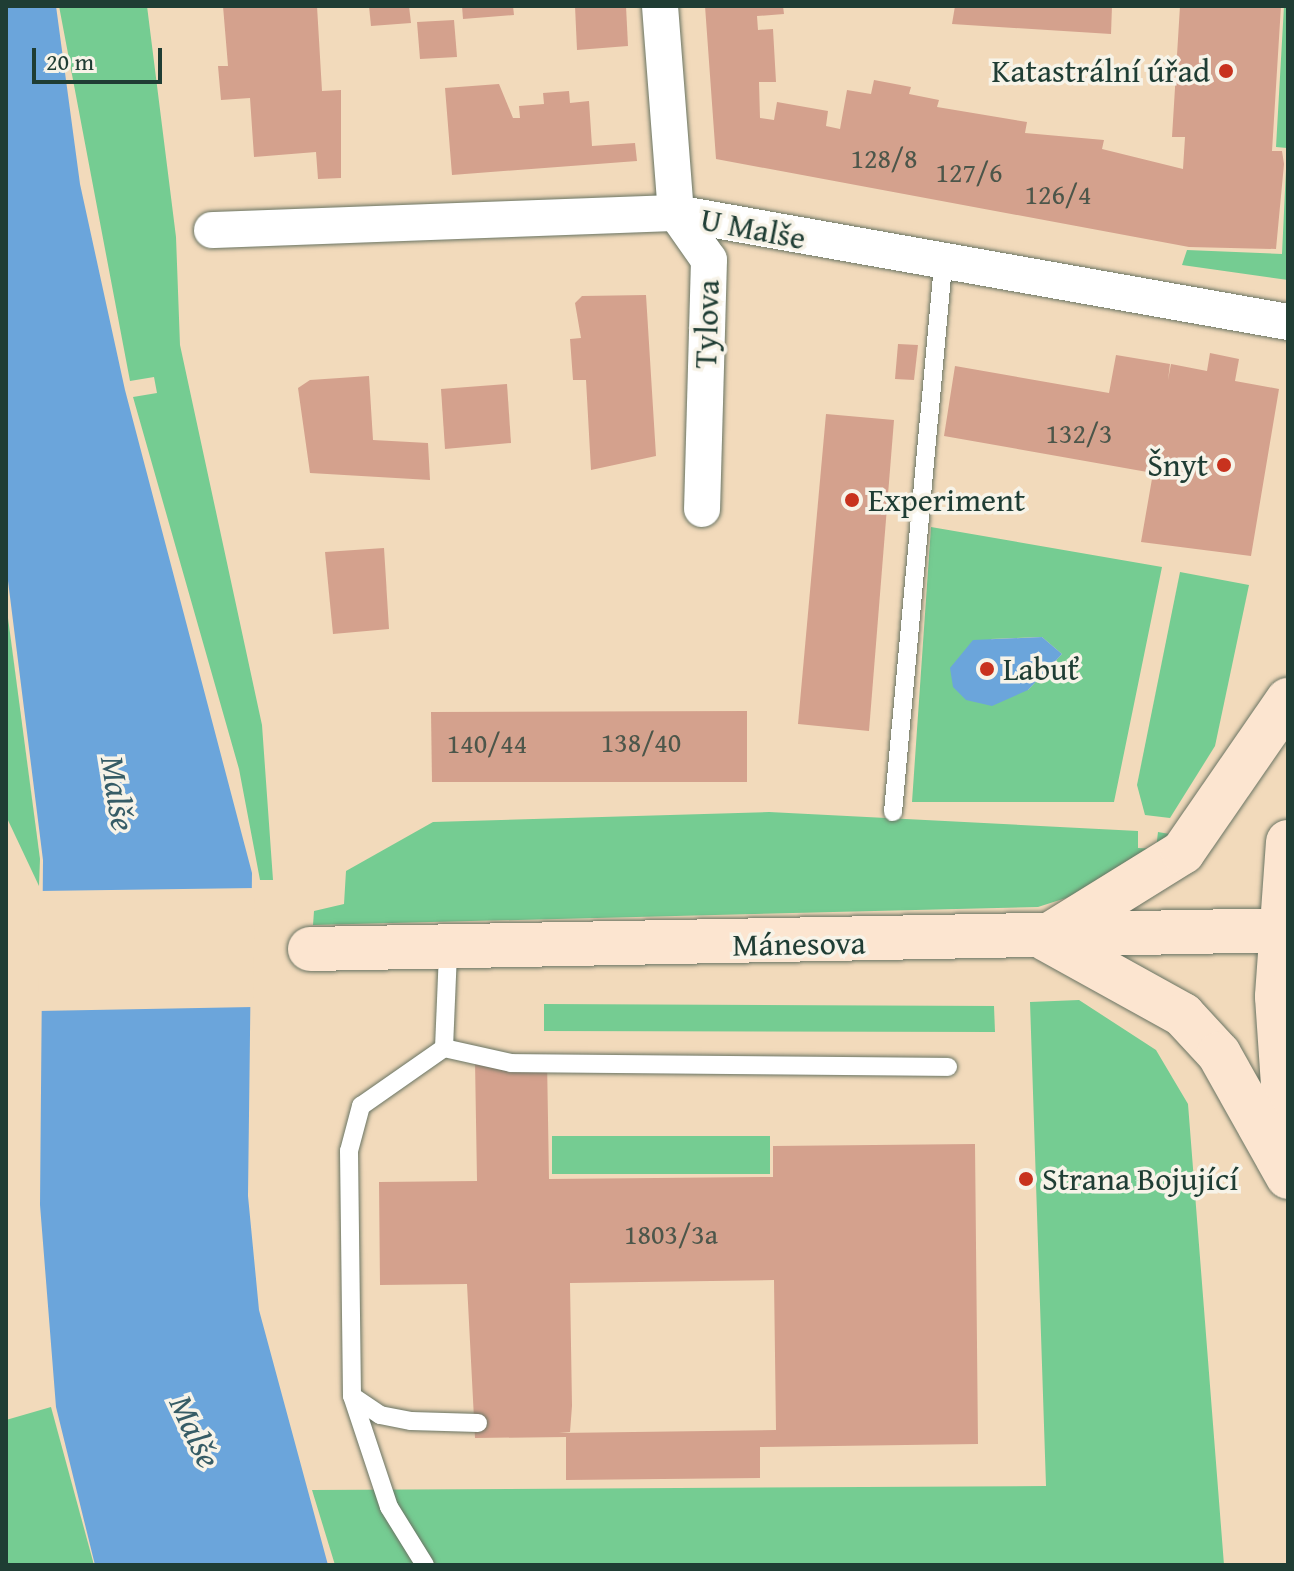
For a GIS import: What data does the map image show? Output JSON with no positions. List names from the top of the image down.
{
  "streets": {
    "main road": ["Mánesova"],
    "street": ["U Malše", "Tylova"]
  },
  "crossings": [
    ["U Malše", "Tylova"]
  ],
  "water": ["Malše"],
  "places": [
    "Katastrální úřad",
    "Šnyt",
    "Experiment",
    "Labuť",
    "Strana Bojující"
  ],
  "house_numbers": [
    "128/8",
    "127/6",
    "126/4",
    "132/3",
    "138/40",
    "140/44",
    "1803/3a"
  ],
  "scale_bar": "20 m"
}
